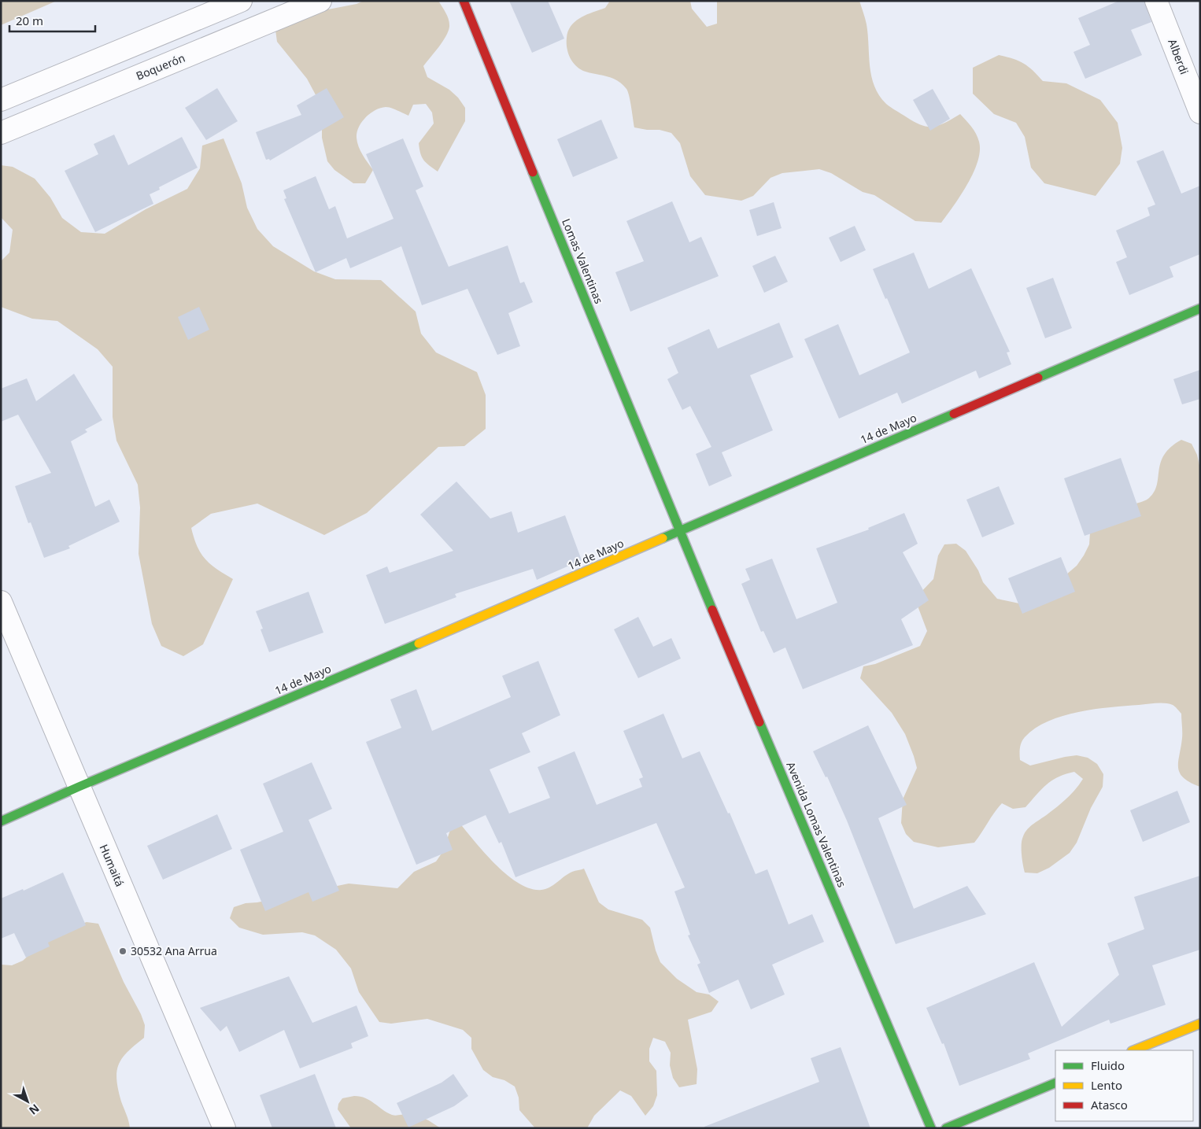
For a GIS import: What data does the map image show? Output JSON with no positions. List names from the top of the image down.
{
  "streets": {
    "street": [
      "Alberdi",
      "Boquerón",
      "Lomas Valentinas",
      "14 de Mayo",
      "Avenida Lomas Valentinas",
      "Humaitá"
    ]
  },
  "crossings": [
    ["Lomas Valentinas", "14 de Mayo"],
    ["Lomas Valentinas", "Avenida Lomas Valentinas"],
    ["14 de Mayo", "Avenida Lomas Valentinas"],
    ["14 de Mayo", "Humaitá"]
  ],
  "places": ["30532 Ana Arrua"],
  "legend": ["Fluido", "Lento", "Atasco"],
  "scale_bar": "20 m",
  "north": "bottom right"
}
